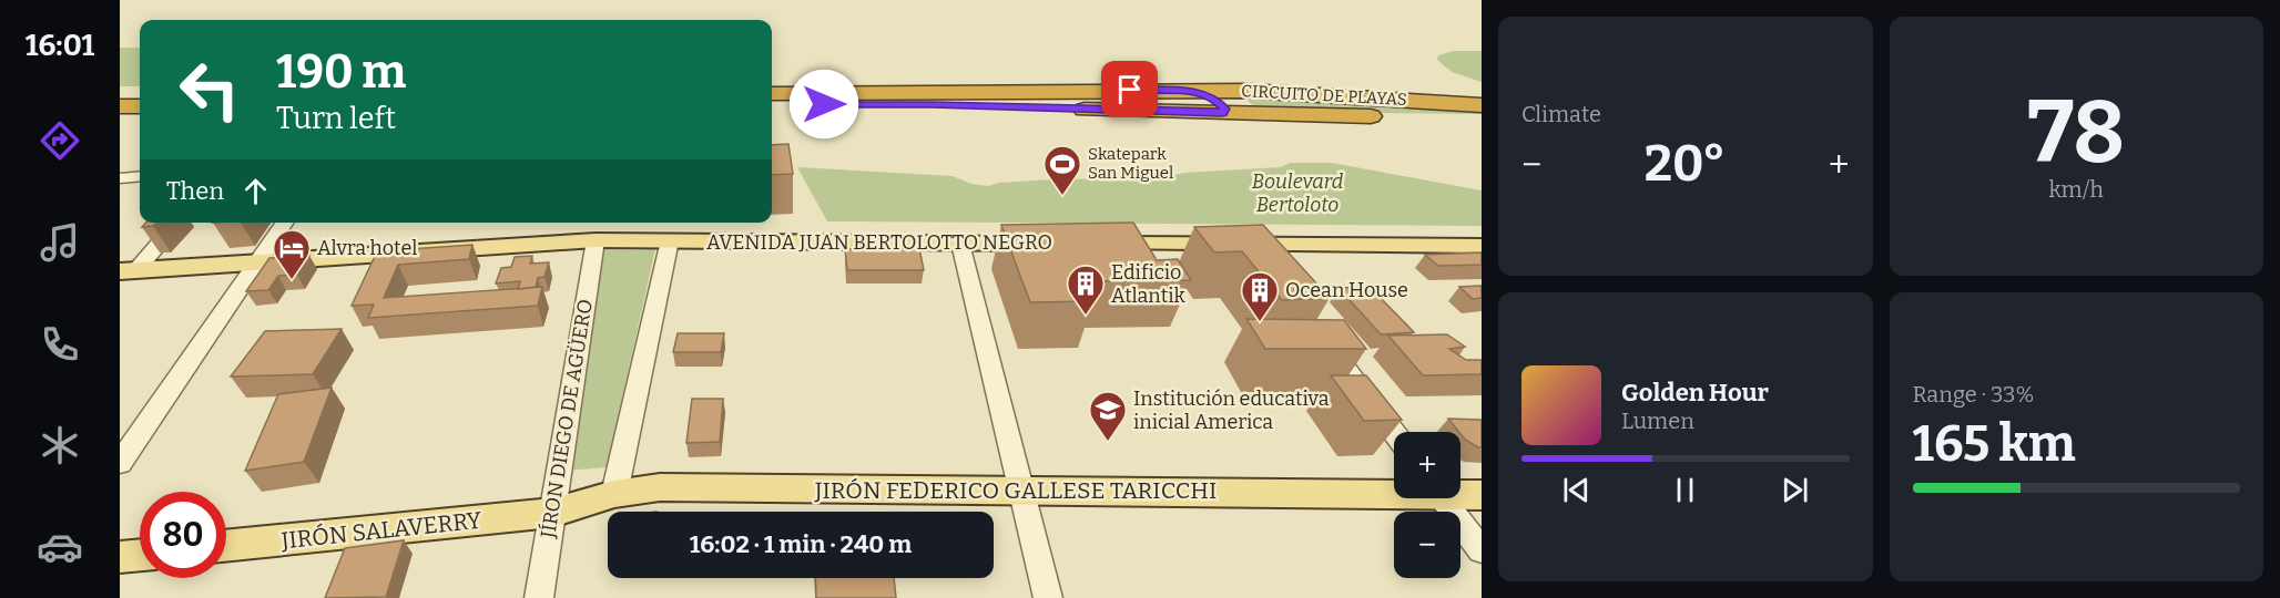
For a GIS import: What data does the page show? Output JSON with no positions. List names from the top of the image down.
{
  "streets": {
    "highway": ["CIRCUITO DE PLAYAS"],
    "main road": ["AVENIDA JUAN BERTOLOTTO NEGRO", "JIRÓN FEDERICO GALLESE TARICCHI", "JIRÓN SALAVERRY"],
    "street": ["JÍRON DIEGO DE AGÜERO"]
  },
  "crossings": [
    ["AVENIDA JUAN BERTOLOTTO NEGRO", "JÍRON DIEGO DE AGÜERO"],
    ["JÍRON DIEGO DE AGÜERO", "JIRÓN FEDERICO GALLESE TARICCHI"],
    ["JÍRON DIEGO DE AGÜERO", "JIRÓN SALAVERRY"],
    ["JIRÓN FEDERICO GALLESE TARICCHI", "JIRÓN SALAVERRY"]
  ],
  "parks": ["Boulevard Bertoloto"],
  "places": {
    "sports": ["Skatepark San Miguel"],
    "hotel": ["Alvra hotel"],
    "building": ["Edificio Atlantik", "Ocean House"],
    "school or university": ["Institución educativa inicial America"]
  },
  "page": {
    "tabs": "16:01",
    "tile": [
      "Climate",
      ["78", "km/h"],
      ["Range · 33%", "165 km"]
    ],
    "turn": ["190 m", "Turn left"],
    "heat": ["−", "20°", "+"],
    "then": "Then",
    "song": ["Golden Hour", "Lumen"],
    "map_buttons": ["+", "−"],
    "limit": "80",
    "trip": "16:02 · 1 min · 240 m"
  }
}
